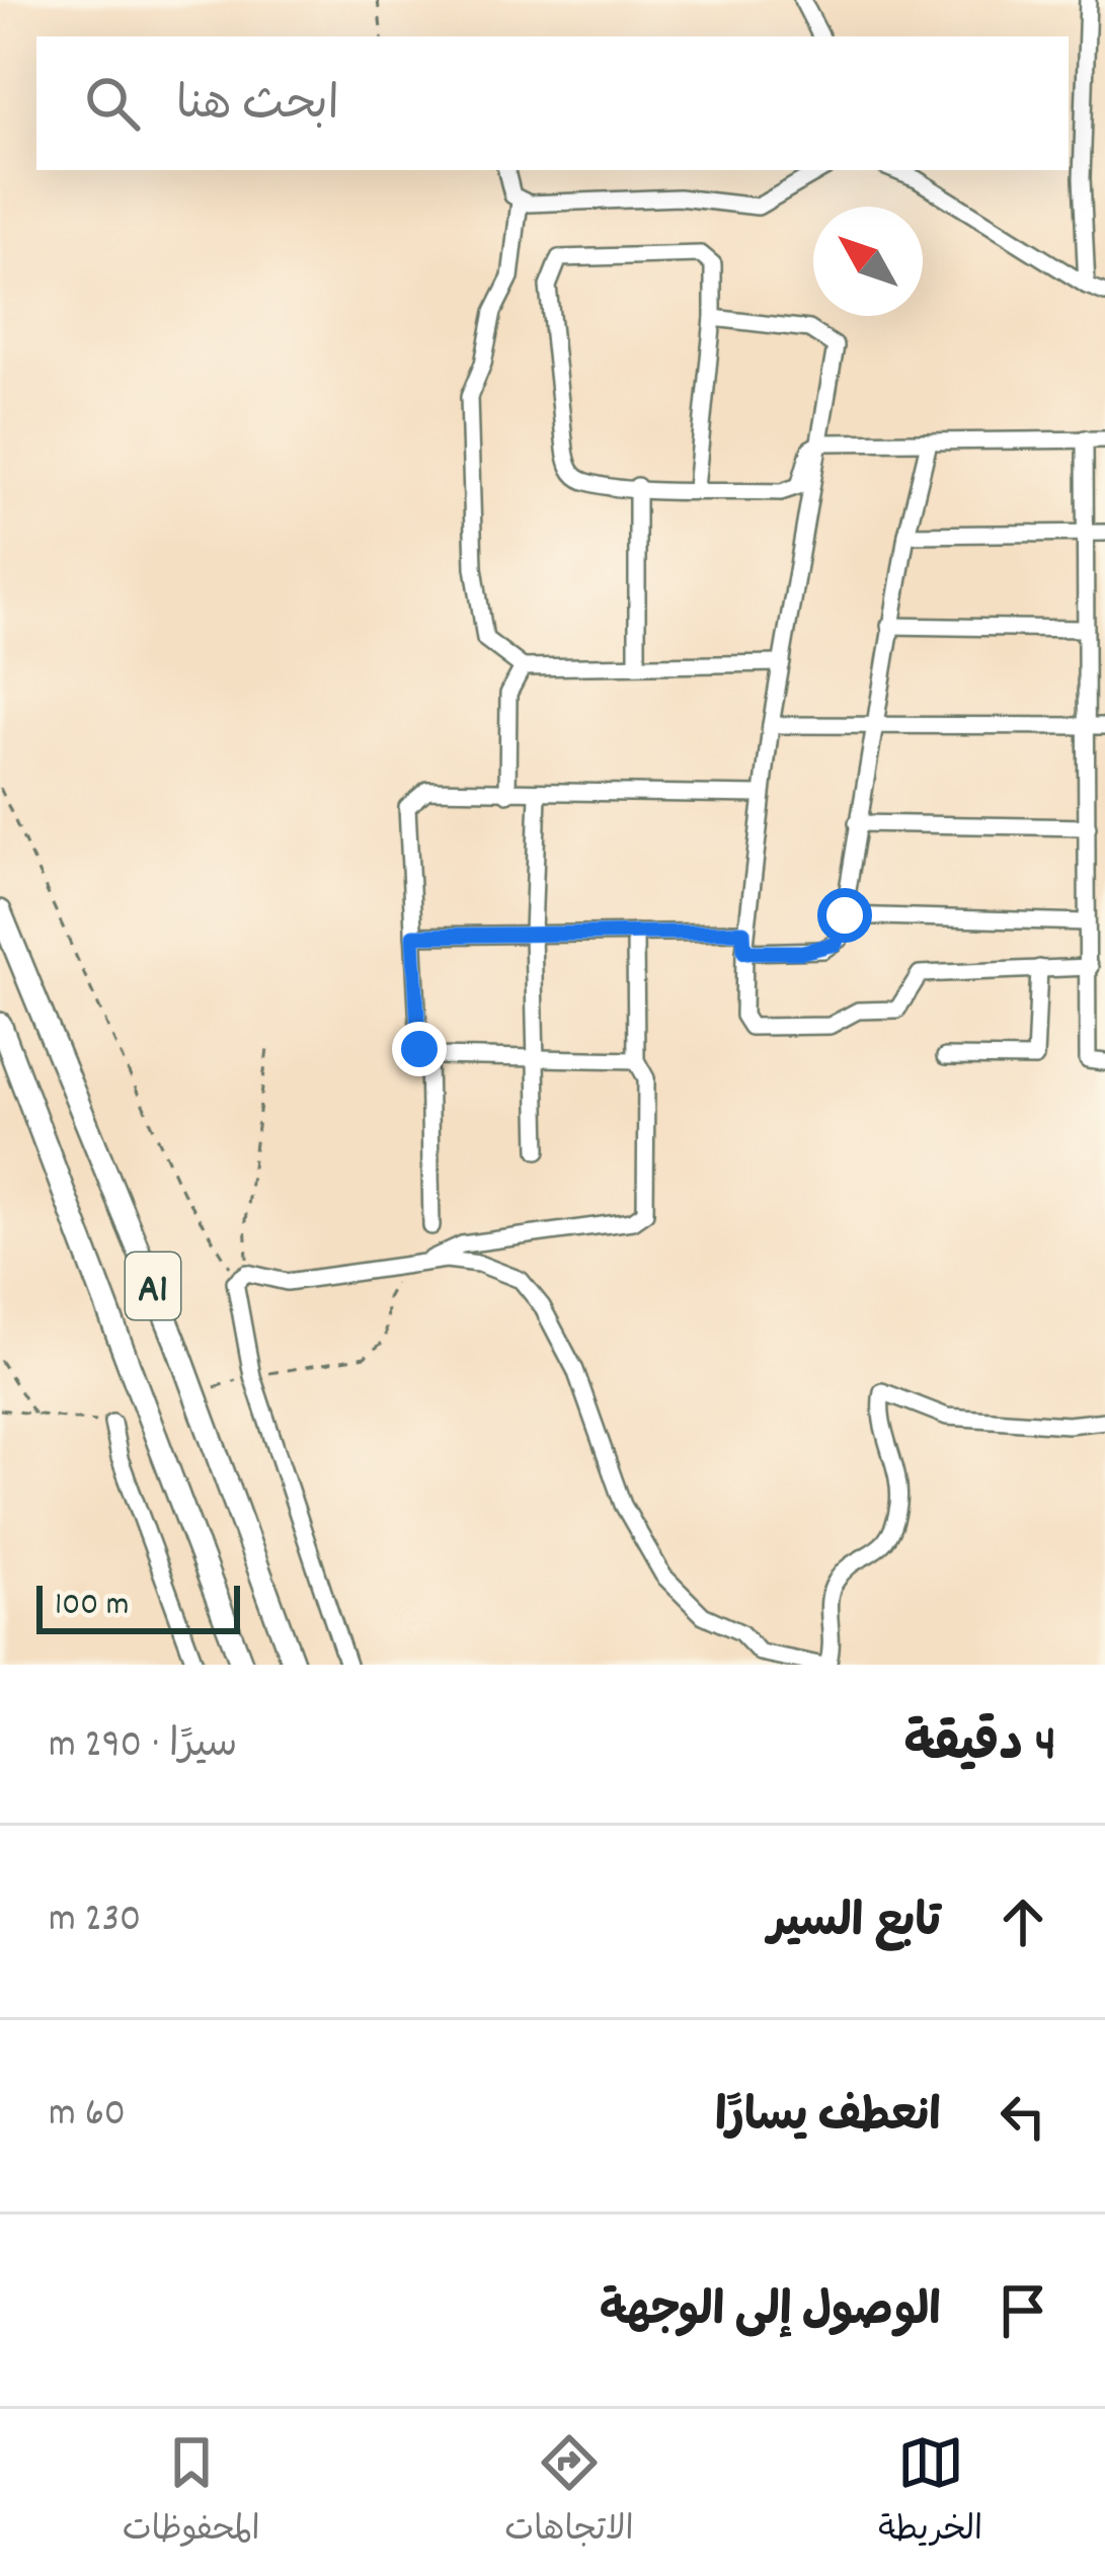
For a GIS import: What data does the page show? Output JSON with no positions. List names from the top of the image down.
{
  "streets": {
    "highway": ["A1"]
  },
  "scale_bar": "100 m",
  "north": "top left",
  "page": {
    "search": "ابحث هنا",
    "scale": "100 m",
    "heading": ["4 دقيقة", "سيرًا · 290 m"],
    "list": [
      ["تابع السير", "230 m"],
      ["انعطف يسارًا", "60 m"],
      "الوصول إلى الوجهة"
    ],
    "nav": ["الخريطة", "الاتجاهات", "المحفوظات"]
  }
}
